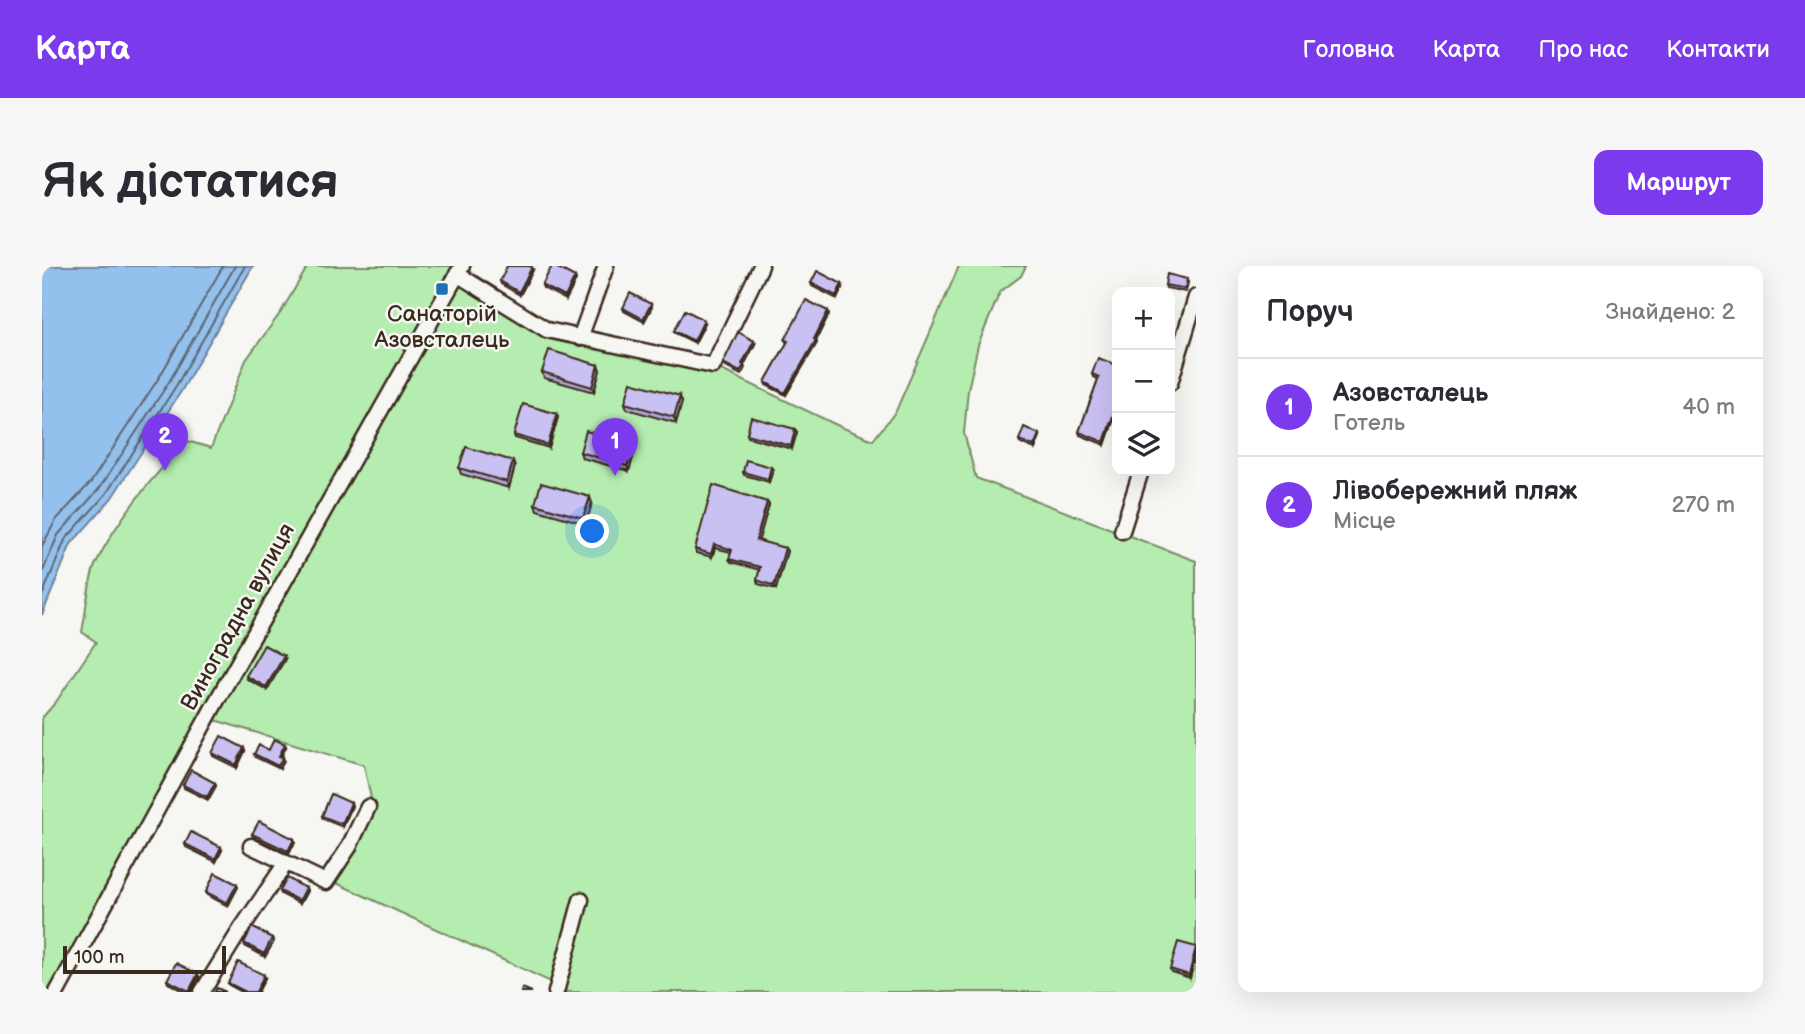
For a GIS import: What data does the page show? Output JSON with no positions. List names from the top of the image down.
{
  "streets": {
    "street": ["Виноградна вулиця"]
  },
  "places": {
    "transit": ["Санаторій Азовсталець"]
  },
  "scale_bar": "100 m",
  "page": {
    "header": "Карта",
    "nav": [
      "Головна",
      "Карта",
      "Про нас",
      "Контакти"
    ],
    "buttons": "Маршрут",
    "title": "Як дістатися",
    "heading": ["Поруч", "Знайдено: 2"],
    "map_buttons": ["+", "−"],
    "list": [
      {
        "mark": "1",
        "name": "Азовсталець",
        "note": "Готель",
        "value": "40 m"
      },
      {
        "mark": "2",
        "name": "Лівобережний пляж",
        "note": "Місце",
        "value": "270 m"
      }
    ],
    "pins": ["2", "1"],
    "scale": "100 m"
  }
}
